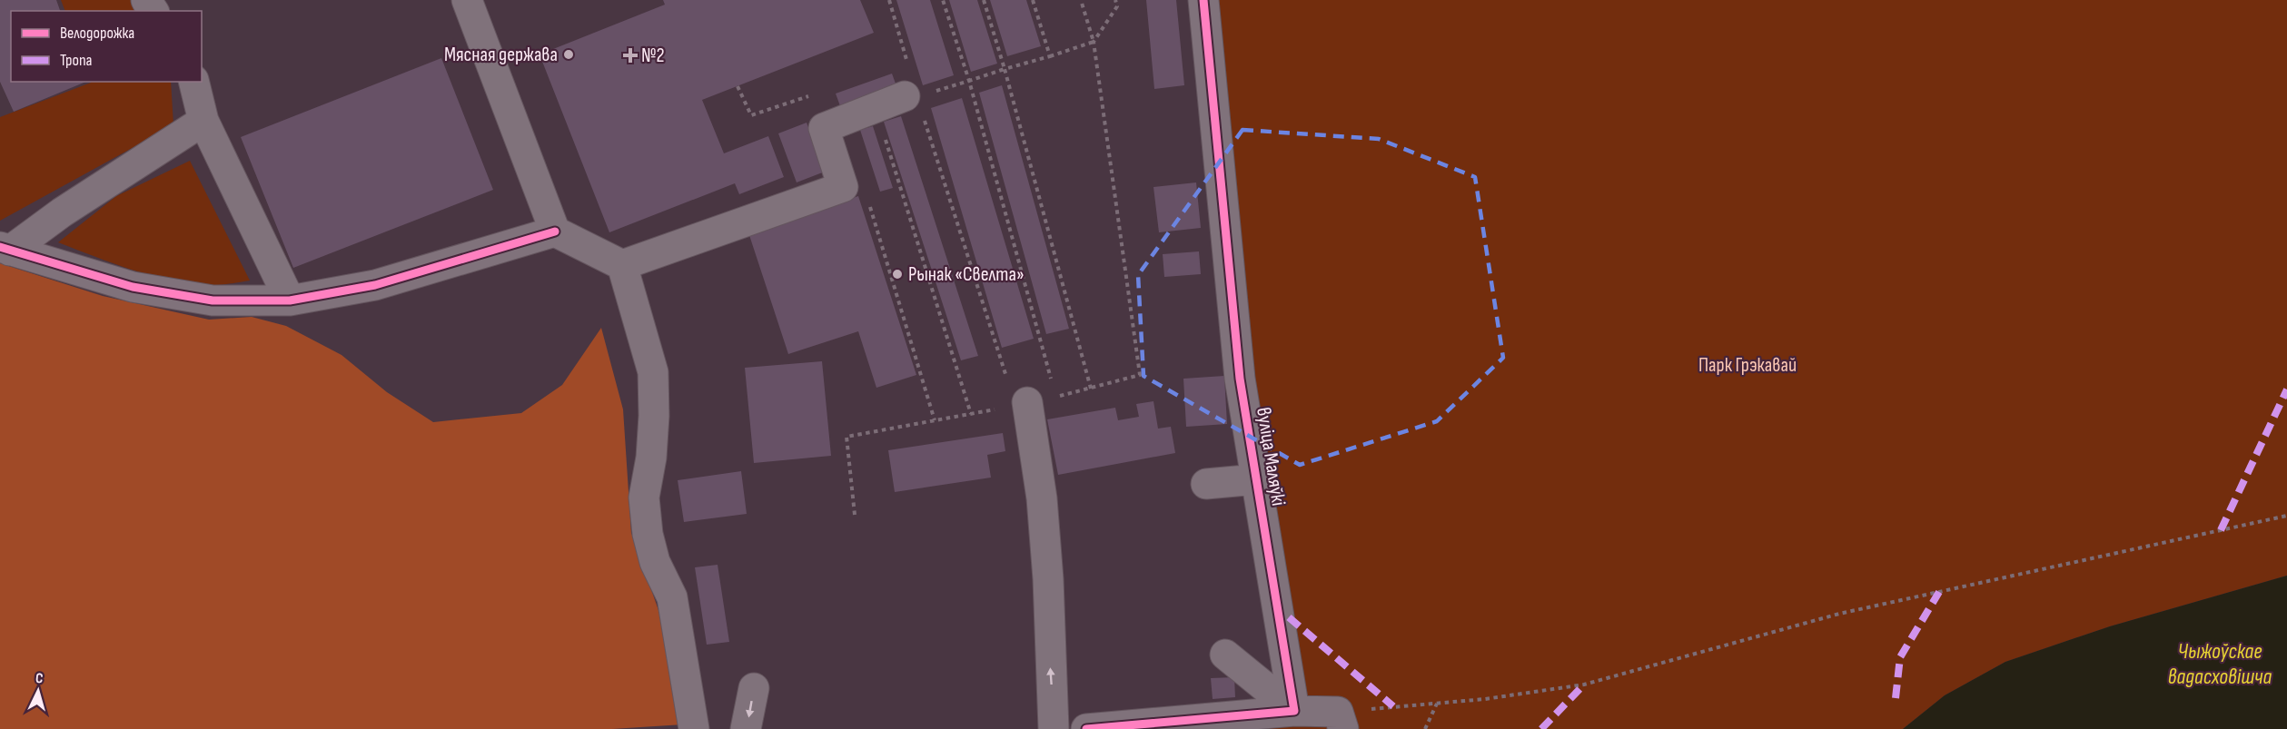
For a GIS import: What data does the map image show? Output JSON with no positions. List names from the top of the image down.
{
  "streets": {
    "street": ["вуліца Маляўкі"]
  },
  "water": ["Чыжоўскае вадасховішча"],
  "parks": ["Парк Грэкавай"],
  "places": {
    "other": ["Мясная держава", "Рынак «Свелта»"],
    "health": ["№2"]
  },
  "legend": ["Велодорожка", "Тропа"],
  "north": "top"
}
